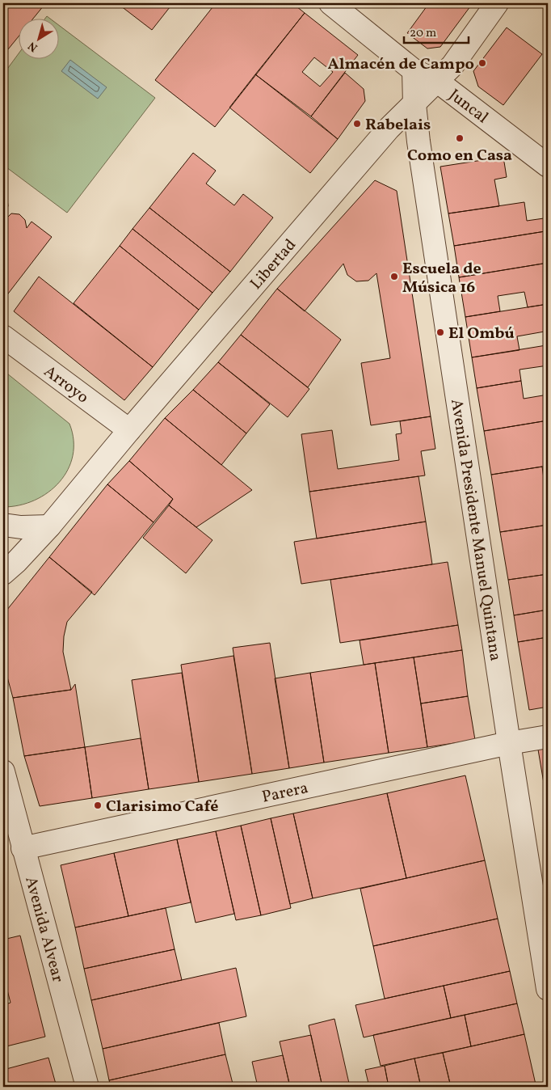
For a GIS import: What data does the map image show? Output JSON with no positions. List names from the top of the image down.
{
  "streets": {
    "street": [
      "Juncal",
      "Libertad",
      "Arroyo",
      "Avenida Presidente Manuel Quintana",
      "Parera",
      "Avenida Alvear"
    ]
  },
  "crossings": [
    ["Juncal", "Libertad"],
    ["Juncal", "Avenida Presidente Manuel Quintana"],
    ["Libertad", "Arroyo"],
    ["Libertad", "Avenida Presidente Manuel Quintana"],
    ["Avenida Presidente Manuel Quintana", "Parera"],
    ["Parera", "Avenida Alvear"]
  ],
  "places": [
    "Almacén de Campo",
    "Rabelais",
    "Como en Casa",
    "Escuela de Música 16",
    "El Ombú",
    "Clarisimo Café"
  ],
  "scale_bar": "20 m",
  "north": "bottom left"
}
